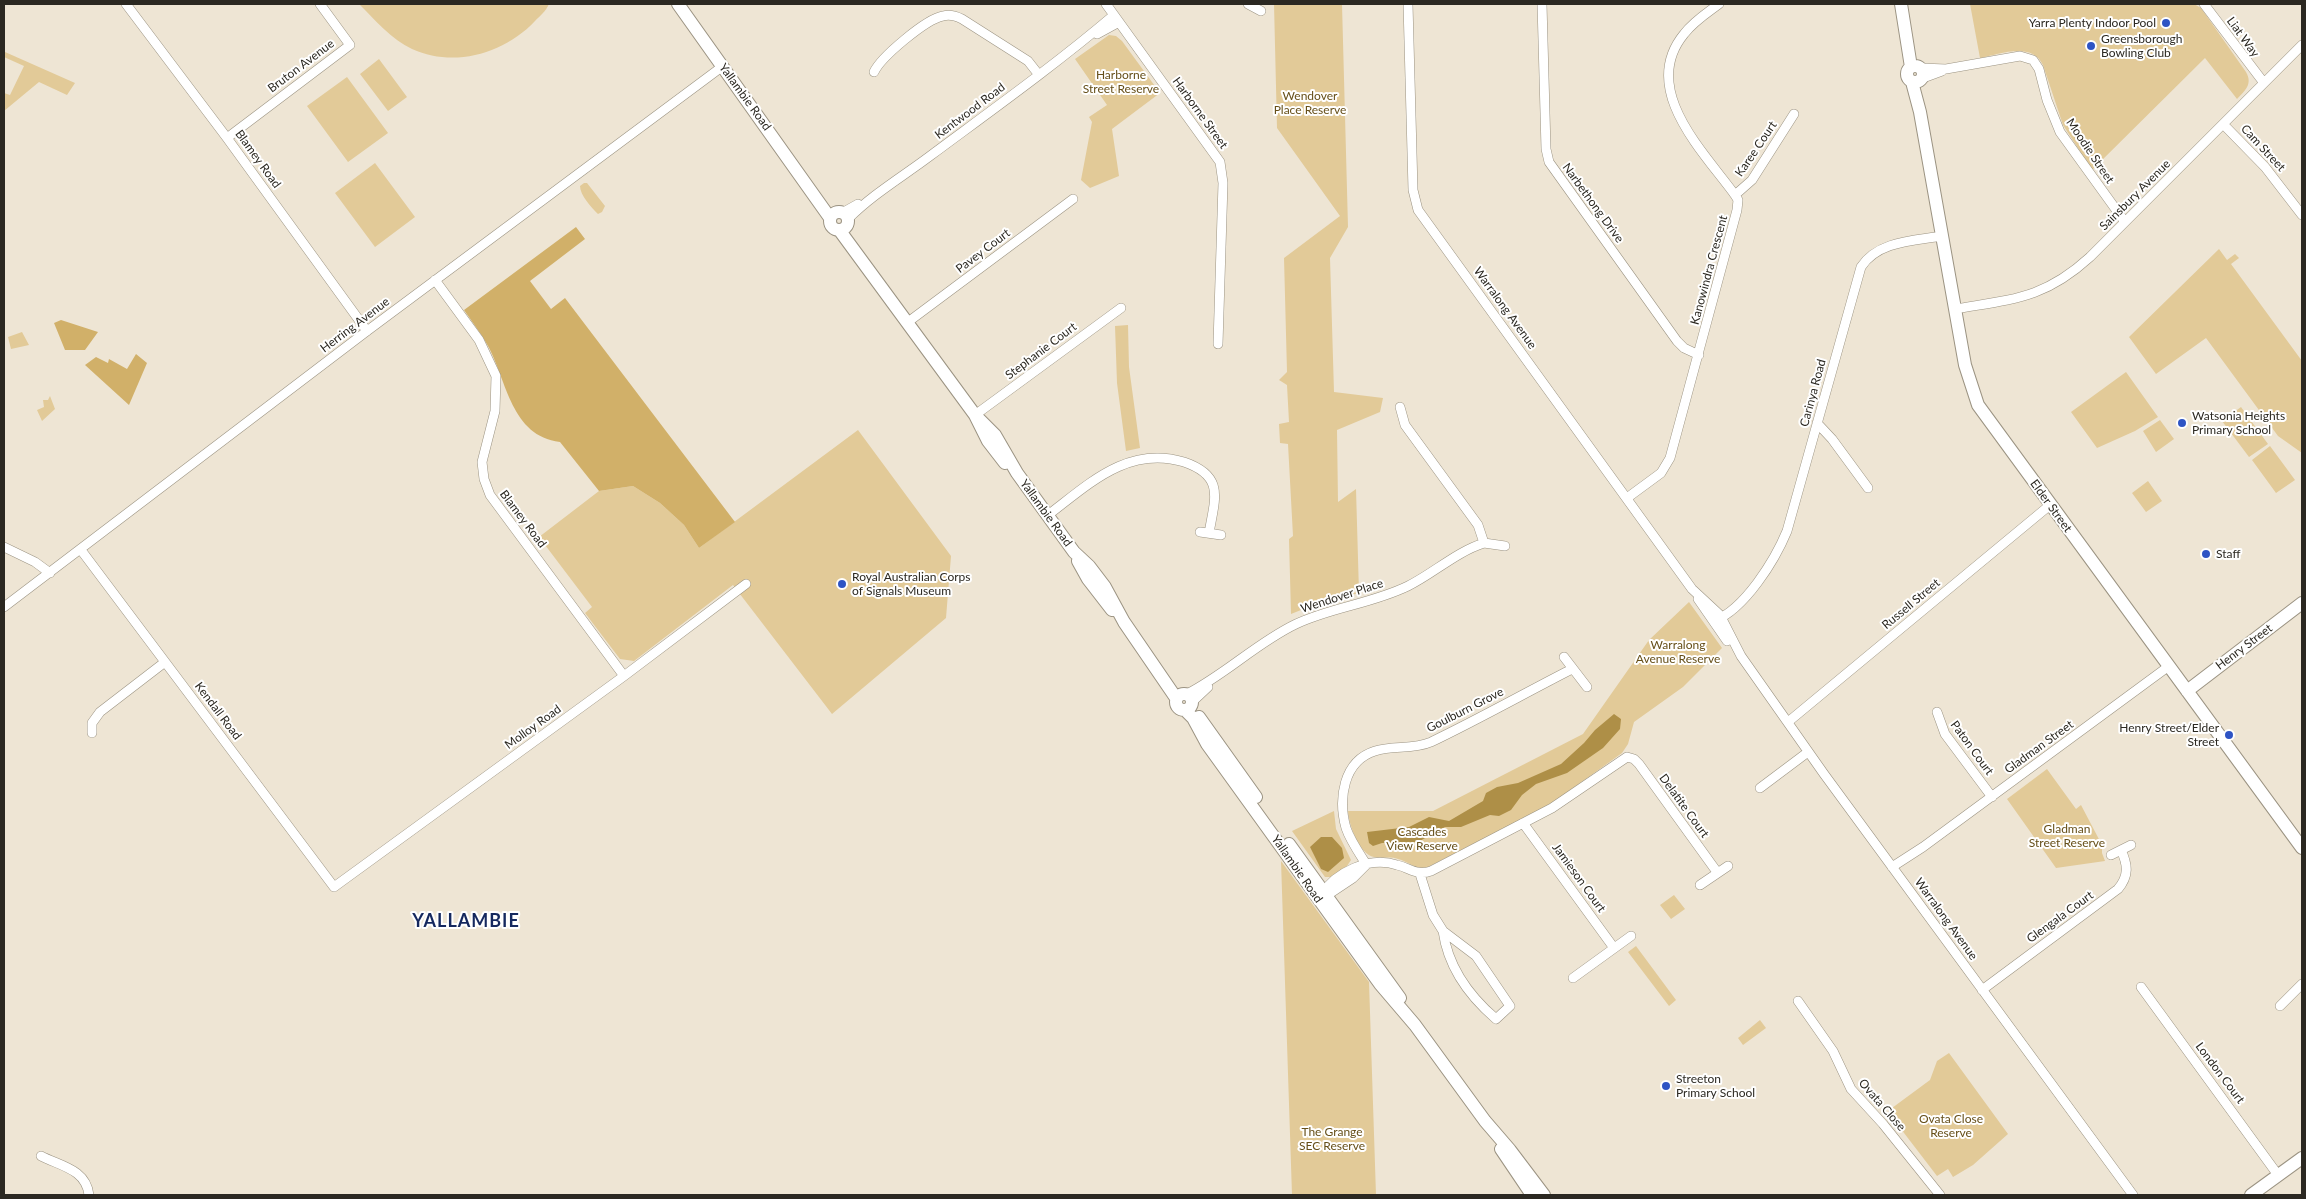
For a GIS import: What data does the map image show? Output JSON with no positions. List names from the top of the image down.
{
  "streets": {
    "street": [
      "Liat Way",
      "Bruton Avenue",
      "Yallambie Road",
      "Kentwood Road",
      "Harborne Street",
      "Cam Street",
      "Karee Court",
      "Moodie Street",
      "Blamey Road",
      "Sainsbury Avenue",
      "Narbethong Drive",
      "Pavey Court",
      "Kanowindra Crescent",
      "Warralong Avenue",
      "Herring Avenue",
      "Stephanie Court",
      "Carinya Road",
      "Elder Street",
      "Wendover Place",
      "Russell Street",
      "Henry Street",
      "Goulburn Grove",
      "Kendall Road",
      "Molloy Road",
      "Gladman Street",
      "Paton Court",
      "Delatite Court",
      "Jamieson Court",
      "Glengala Court",
      "London Court",
      "Ovata Close"
    ]
  },
  "crossings": [
    ["Liat Way", "Sainsbury Avenue"],
    ["Bruton Avenue", "Blamey Road"],
    ["Yallambie Road", "Kentwood Road"],
    ["Yallambie Road", "Pavey Court"],
    ["Yallambie Road", "Herring Avenue"],
    ["Yallambie Road", "Stephanie Court"],
    ["Yallambie Road", "Wendover Place"],
    ["Kentwood Road", "Harborne Street"],
    ["Cam Street", "Sainsbury Avenue"],
    ["Karee Court", "Kanowindra Crescent"],
    ["Moodie Street", "Sainsbury Avenue"],
    ["Moodie Street", "Elder Street"],
    ["Blamey Road", "Herring Avenue"],
    ["Blamey Road", "Molloy Road"],
    ["Sainsbury Avenue", "Elder Street"],
    ["Narbethong Drive", "Kanowindra Crescent"],
    ["Kanowindra Crescent", "Warralong Avenue"],
    ["Warralong Avenue", "Carinya Road"],
    ["Warralong Avenue", "Russell Street"],
    ["Warralong Avenue", "Gladman Street"],
    ["Warralong Avenue", "Glengala Court"],
    ["Herring Avenue", "Kendall Road"],
    ["Carinya Road", "Elder Street"],
    ["Elder Street", "Russell Street"],
    ["Elder Street", "Henry Street"],
    ["Elder Street", "Gladman Street"],
    ["Kendall Road", "Molloy Road"],
    ["Gladman Street", "Paton Court"],
    ["Delatite Court", "Jamieson Court"]
  ],
  "districts": ["YALLAMBIE"],
  "parks": [
    "Harborne Street Reserve",
    "Wendover Place Reserve",
    "Warralong Avenue Reserve",
    "Gladman Street Reserve",
    "Cascades View Reserve",
    "Ovata Close Reserve",
    "The Grange SEC Reserve"
  ],
  "places": [
    "Yarra Plenty Indoor Pool",
    "Greensborough Bowling Club",
    "Watsonia Heights Primary School",
    "Staff",
    "Royal Australian Corps of Signals Museum",
    "Henry Street/Elder Street",
    "Streeton Primary School"
  ]
}
